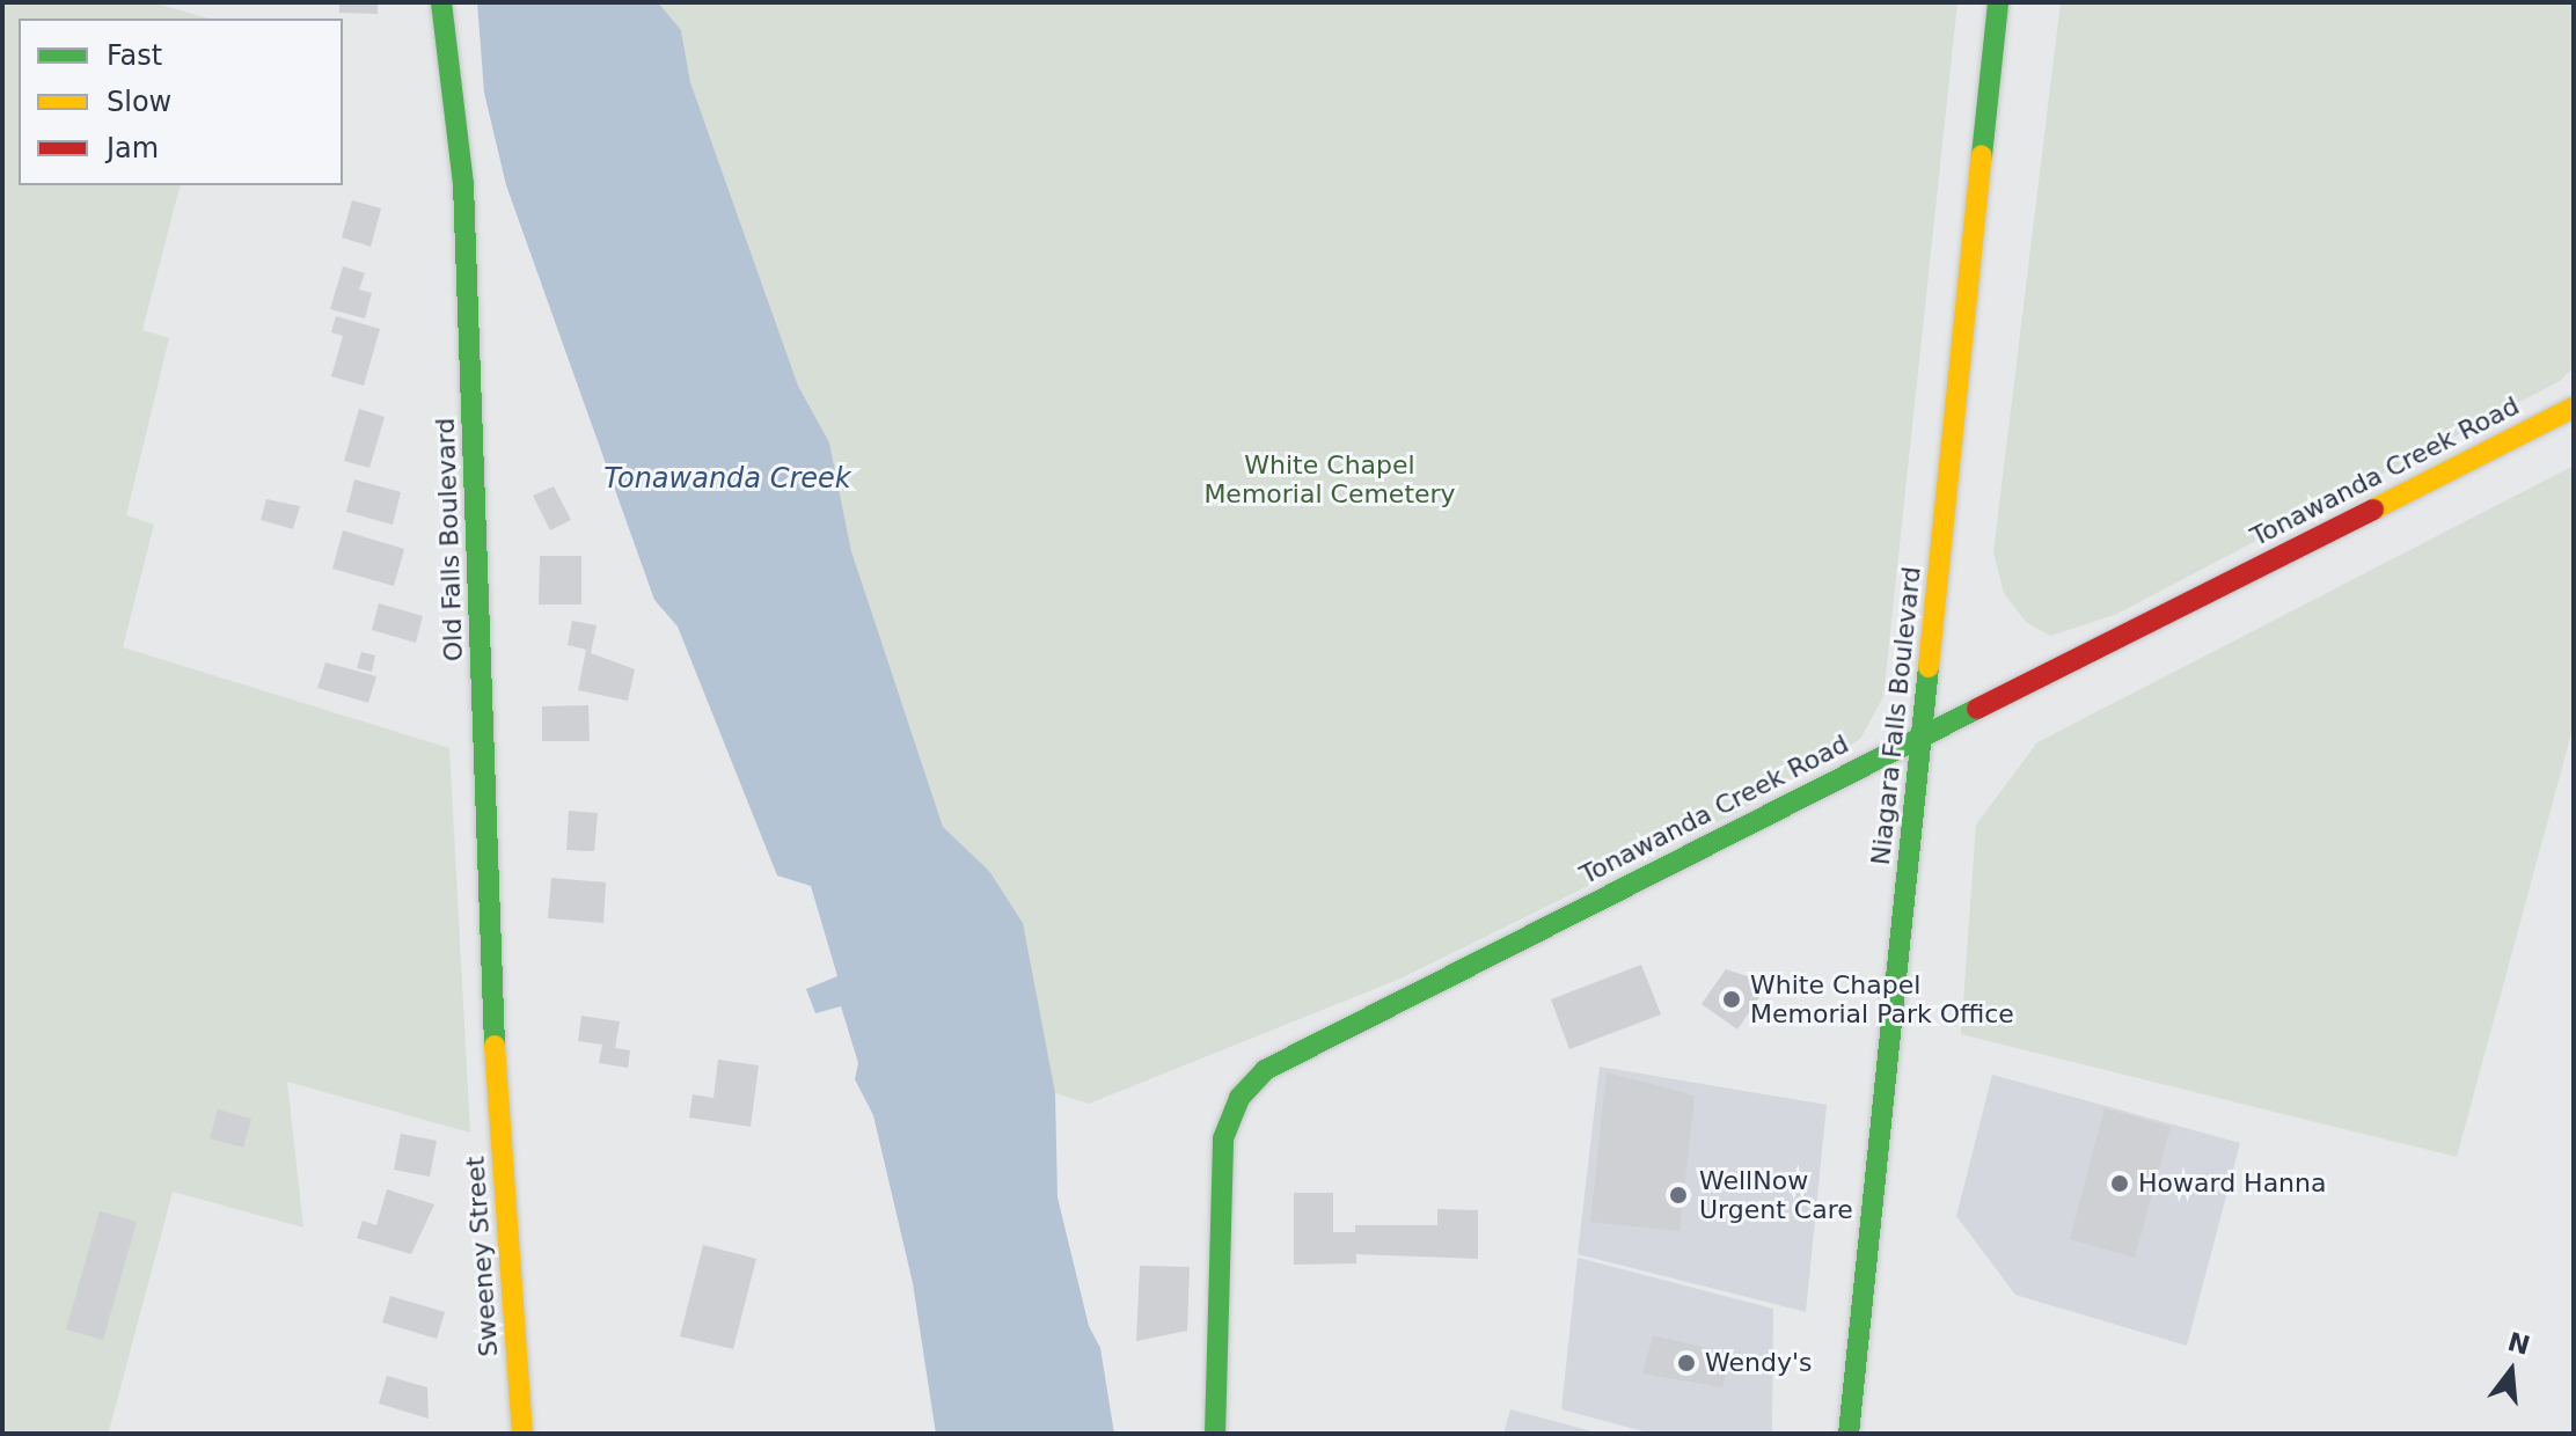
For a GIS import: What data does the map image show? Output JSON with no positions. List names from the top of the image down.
{
  "streets": {
    "street": [
      "Tonawanda Creek Road",
      "Old Falls Boulevard",
      "Niagara Falls Boulevard",
      "Sweeney Street"
    ]
  },
  "crossings": [
    ["Tonawanda Creek Road", "Niagara Falls Boulevard"],
    ["Old Falls Boulevard", "Sweeney Street"]
  ],
  "water": ["Tonawanda Creek"],
  "parks": ["White Chapel Memorial Cemetery"],
  "places": [
    "White Chapel Memorial Park Office",
    "Howard Hanna",
    "WellNow Urgent Care",
    "Wendy's"
  ],
  "legend": ["Fast", "Slow", "Jam"],
  "north": "top"
}
